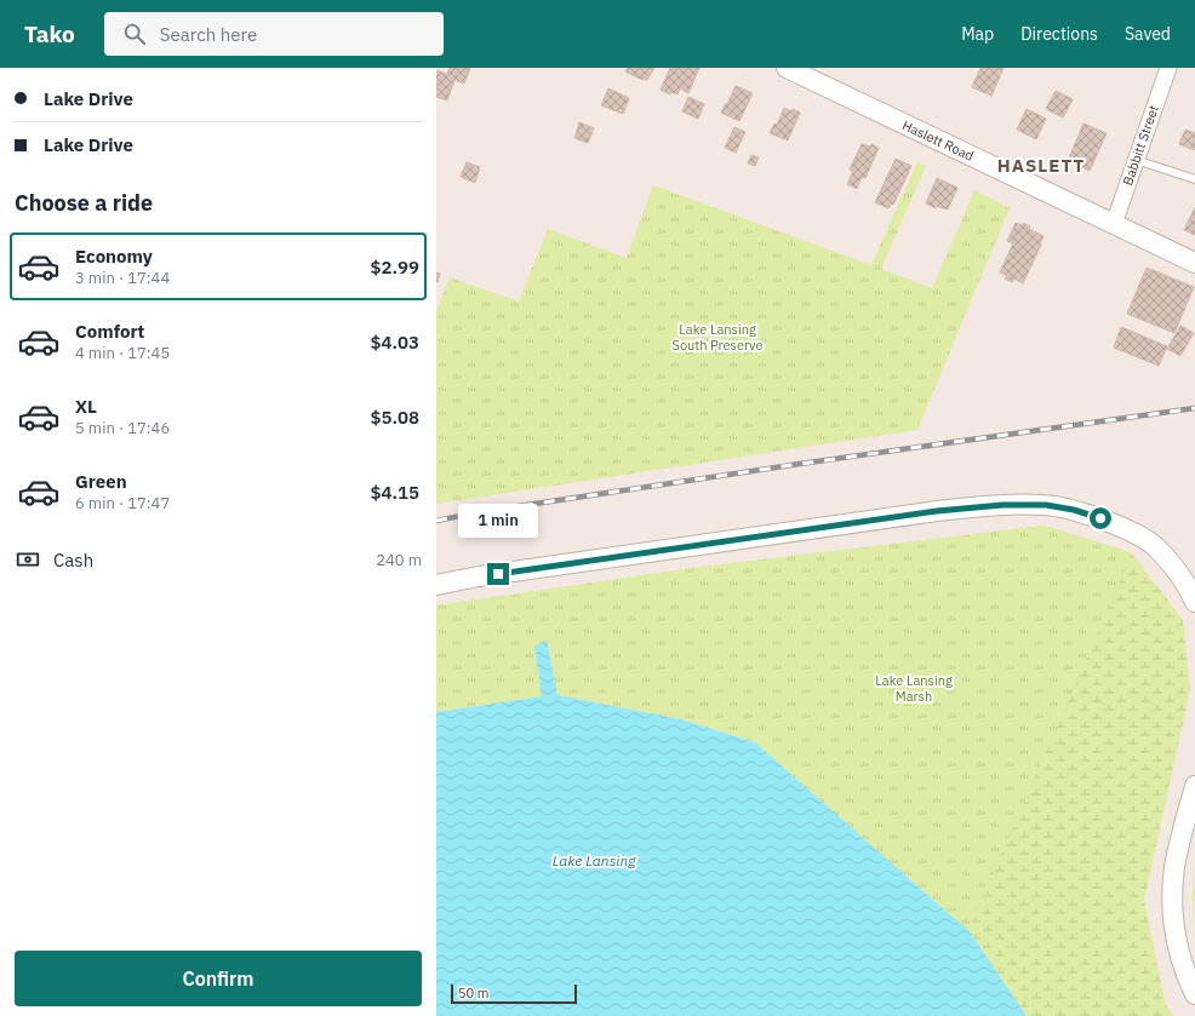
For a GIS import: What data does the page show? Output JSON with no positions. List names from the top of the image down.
{
  "streets": {
    "street": ["Haslett Road", "Babbitt Street"]
  },
  "crossings": [
    ["Haslett Road", "Babbitt Street"]
  ],
  "districts": ["HASLETT"],
  "water": ["Lake Lansing"],
  "parks": ["Lake Lansing South Preserve", "Lake Lansing Marsh"],
  "scale_bar": "50 m",
  "page": {
    "header": "Tako",
    "search": "Search here",
    "nav": ["Map", "Directions", "Saved"],
    "banner": ["Lake Drive", "Lake Drive"],
    "heading": "Choose a ride",
    "list": [
      {
        "name": "Economy",
        "note": "3 min · 17:44",
        "value": "$2.99"
      },
      {
        "name": "Comfort",
        "note": "4 min · 17:45",
        "value": "$4.03"
      },
      {
        "name": "XL",
        "note": "5 min · 17:46",
        "value": "$5.08"
      },
      {
        "name": "Green",
        "note": "6 min · 17:47",
        "value": "$4.15"
      }
    ],
    "bubble": "1 min",
    "pay": ["Cash", "240 m"],
    "buttons": "Confirm",
    "scale": "50 m"
  }
}
